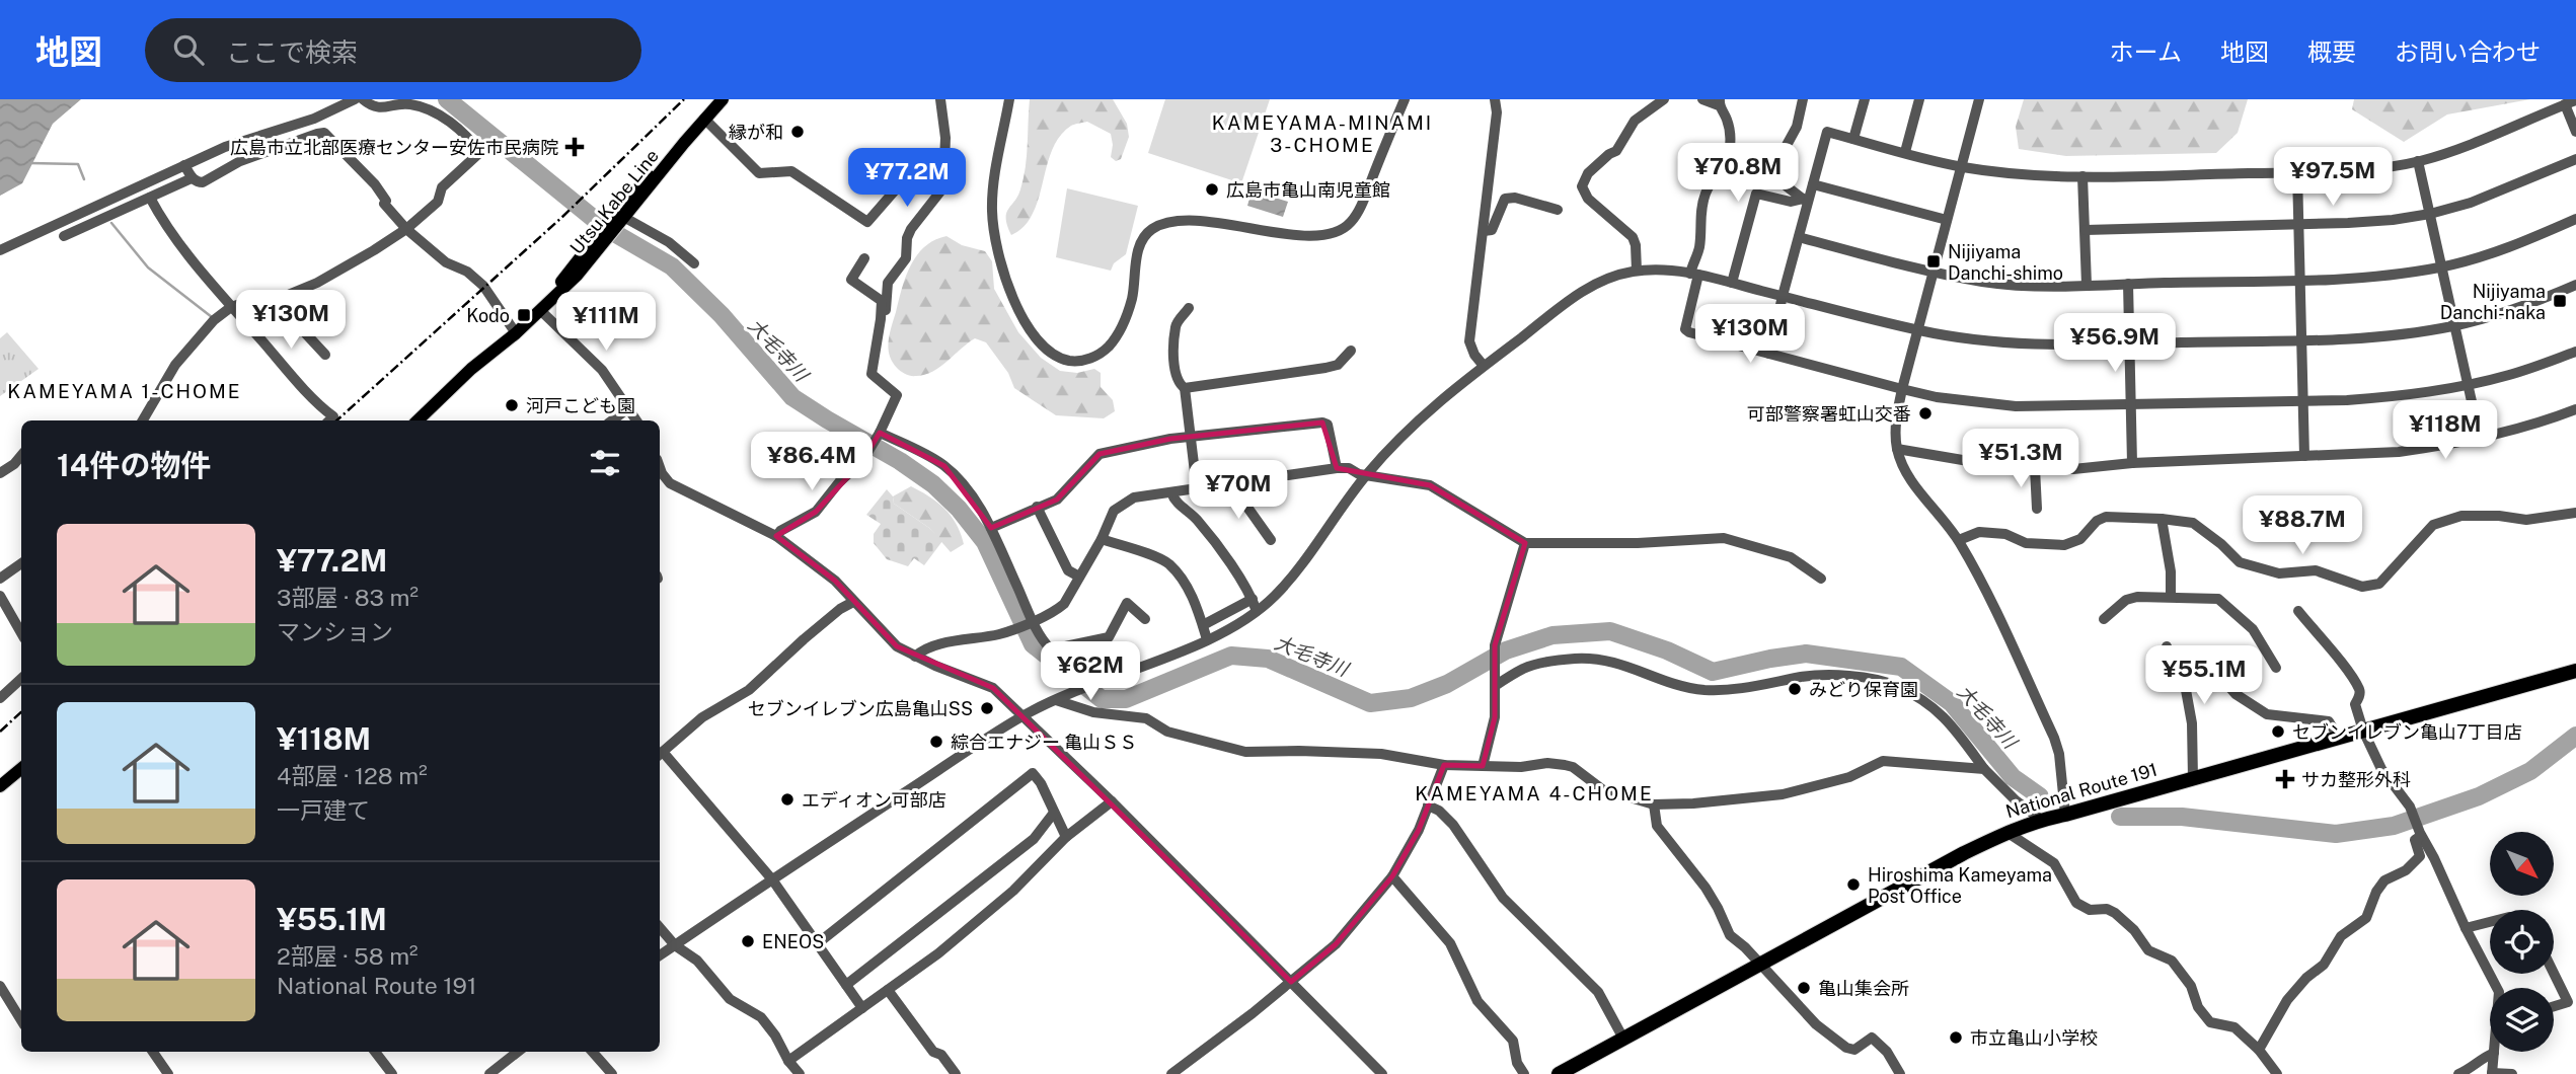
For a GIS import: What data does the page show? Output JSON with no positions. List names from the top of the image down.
{
  "streets": {
    "highway": ["National Route 191"],
    "main road": ["Utsu Kabe Line"]
  },
  "districts": ["KAMEYAMA-MINAMI 3-CHOME", "KAMEYAMA 1-CHOME", "KAMEYAMA 4-CHOME"],
  "water": ["大毛寺川"],
  "places": {
    "other": [
      "縁が和",
      "広島市亀山南児童館",
      "河戸こども園",
      "可部警察署虹山交番",
      "みどり保育園",
      "セブンイレブン広島亀山SS",
      "セブンイレブン亀山7丁目店",
      "綜合エナジー 亀山ＳＳ",
      "エディオン可部店",
      "Hiroshima Kameyama Post Office",
      "ENEOS",
      "亀山集会所",
      "市立亀山小学校"
    ],
    "health": ["広島市立北部医療センター安佐市民病院", "サカ整形外科"],
    "transit": ["Nijiyama Danchi-shimo", "Nijiyama Danchi-naka", "Kodo"]
  },
  "north": "bottom right",
  "page": {
    "header": "地図",
    "search": "ここで検索",
    "nav": [
      "ホーム",
      "地図",
      "概要",
      "お問い合わせ"
    ],
    "price": [
      "¥70.8M",
      "¥97.5M",
      "¥77.2M",
      "¥130M",
      "¥111M",
      "¥130M",
      "¥56.9M",
      "¥118M",
      "¥51.3M",
      "¥86.4M",
      "¥70M",
      "¥88.7M",
      "¥62M",
      "¥55.1M"
    ],
    "heading": "14件の物件",
    "list": [
      {
        "name": "¥77.2M",
        "note": "3部屋 · 83 m² · マンション"
      },
      {
        "name": "¥118M",
        "note": "4部屋 · 128 m² · 一戸建て"
      },
      {
        "name": "¥55.1M",
        "note": "2部屋 · 58 m² · National Route 191"
      }
    ]
  }
}
